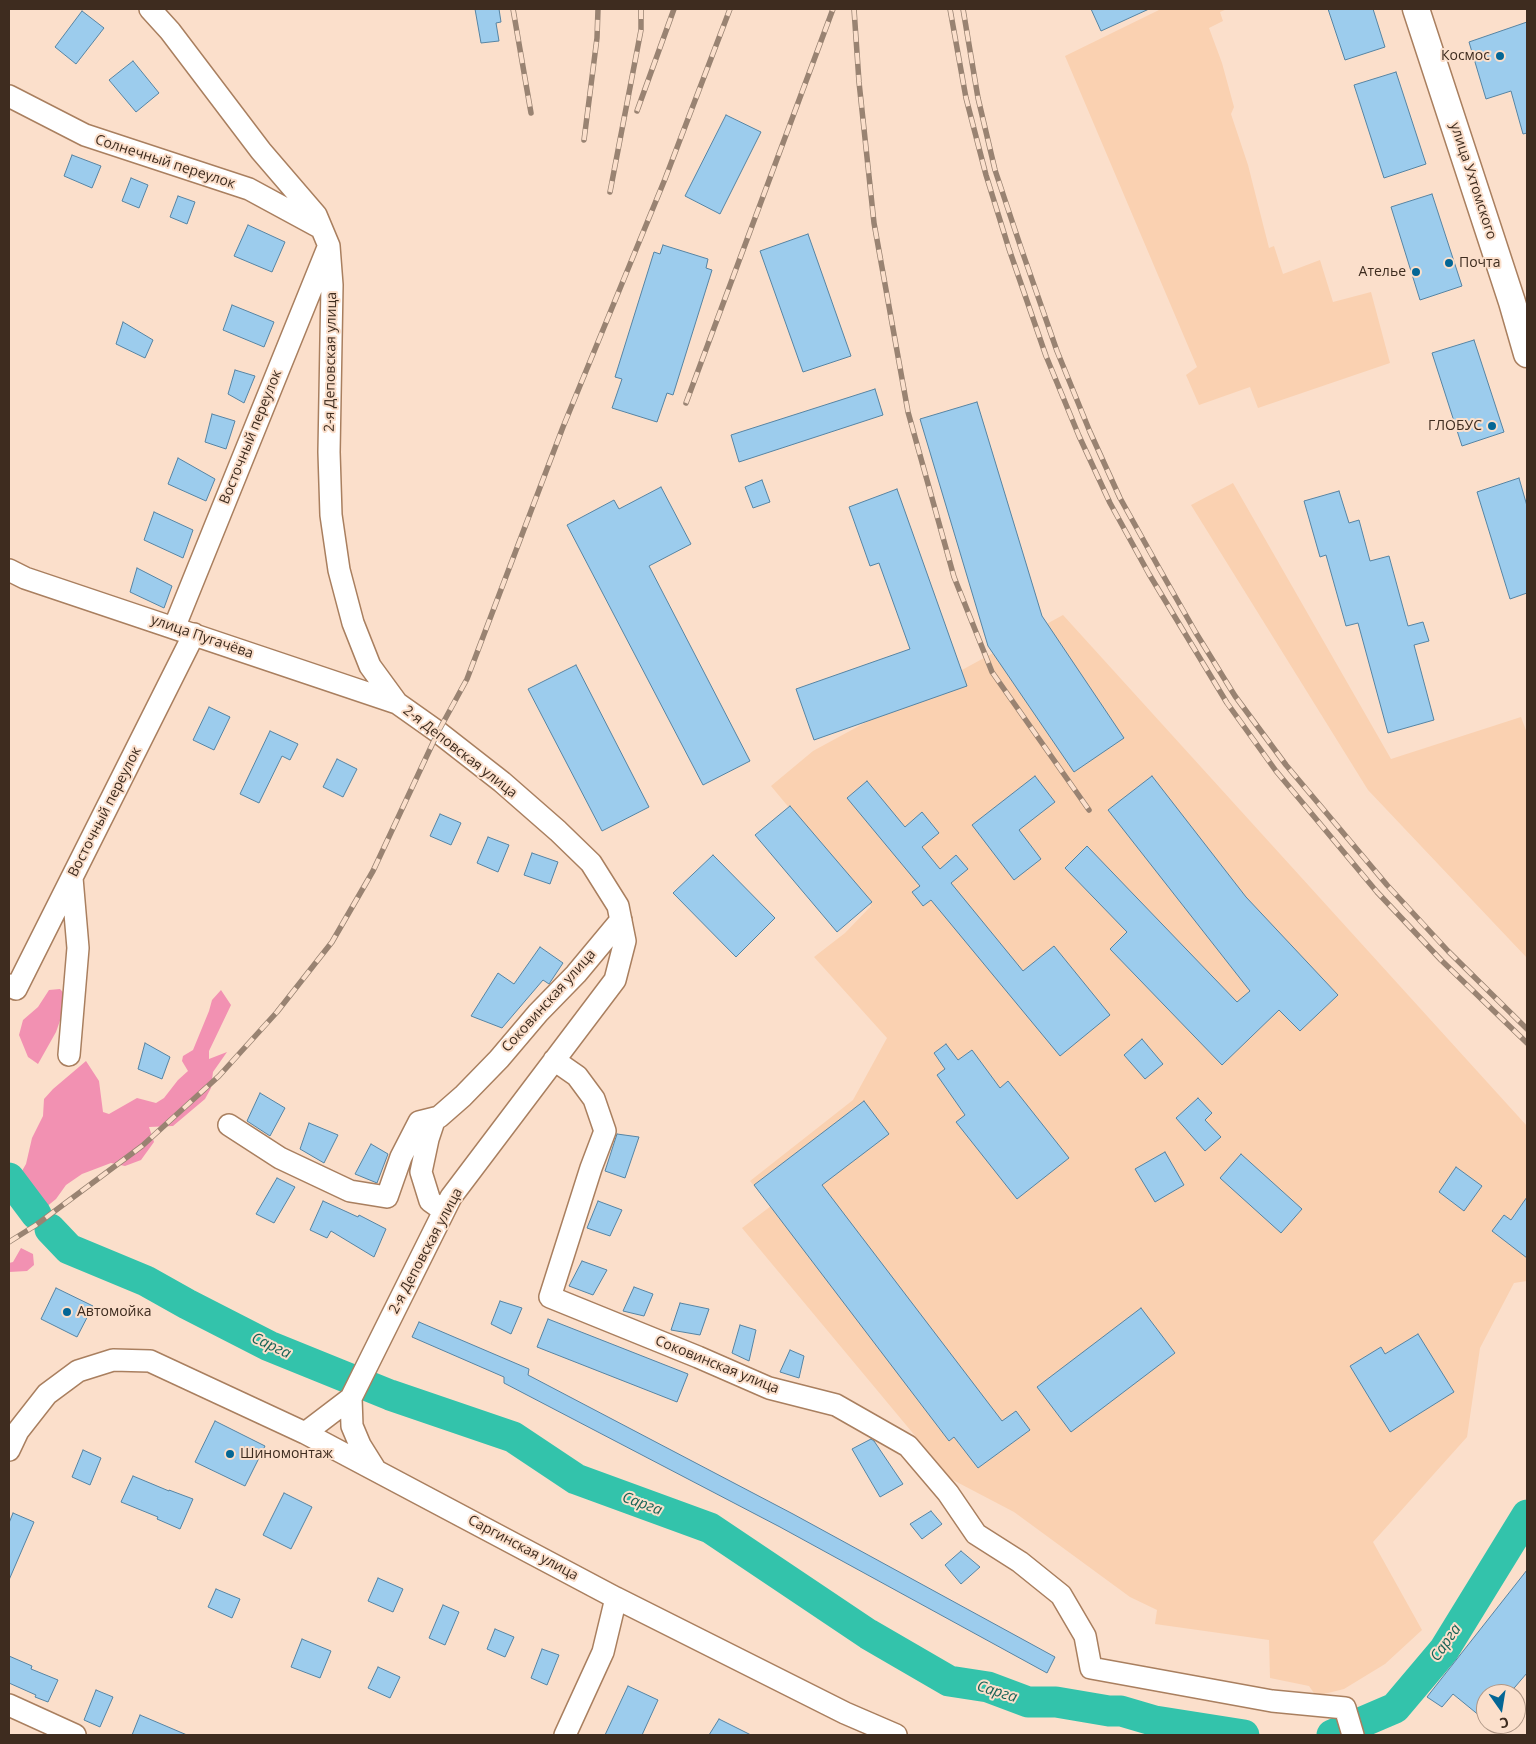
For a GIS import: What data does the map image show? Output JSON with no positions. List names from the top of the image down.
{
  "streets": {
    "main road": ["улица Ухтомского"],
    "street": [
      "Солнечный переулок",
      "2-я Деповская улица",
      "Восточный переулок",
      "улица Пугачёва",
      "Соковинская улица",
      "Саргинская улица"
    ]
  },
  "crossings": [
    ["Солнечный переулок", "2-я Деповская улица"],
    ["Солнечный переулок", "Восточный переулок"],
    ["2-я Деповская улица", "Восточный переулок"],
    ["2-я Деповская улица", "улица Пугачёва"],
    ["2-я Деповская улица", "Соковинская улица"],
    ["Восточный переулок", "улица Пугачёва"]
  ],
  "water": ["Сарга"],
  "places": [
    "Космос",
    "Почта",
    "Ателье",
    "ГЛОБУС",
    "Автомойка",
    "Шиномонтаж"
  ],
  "north": "bottom"
}
